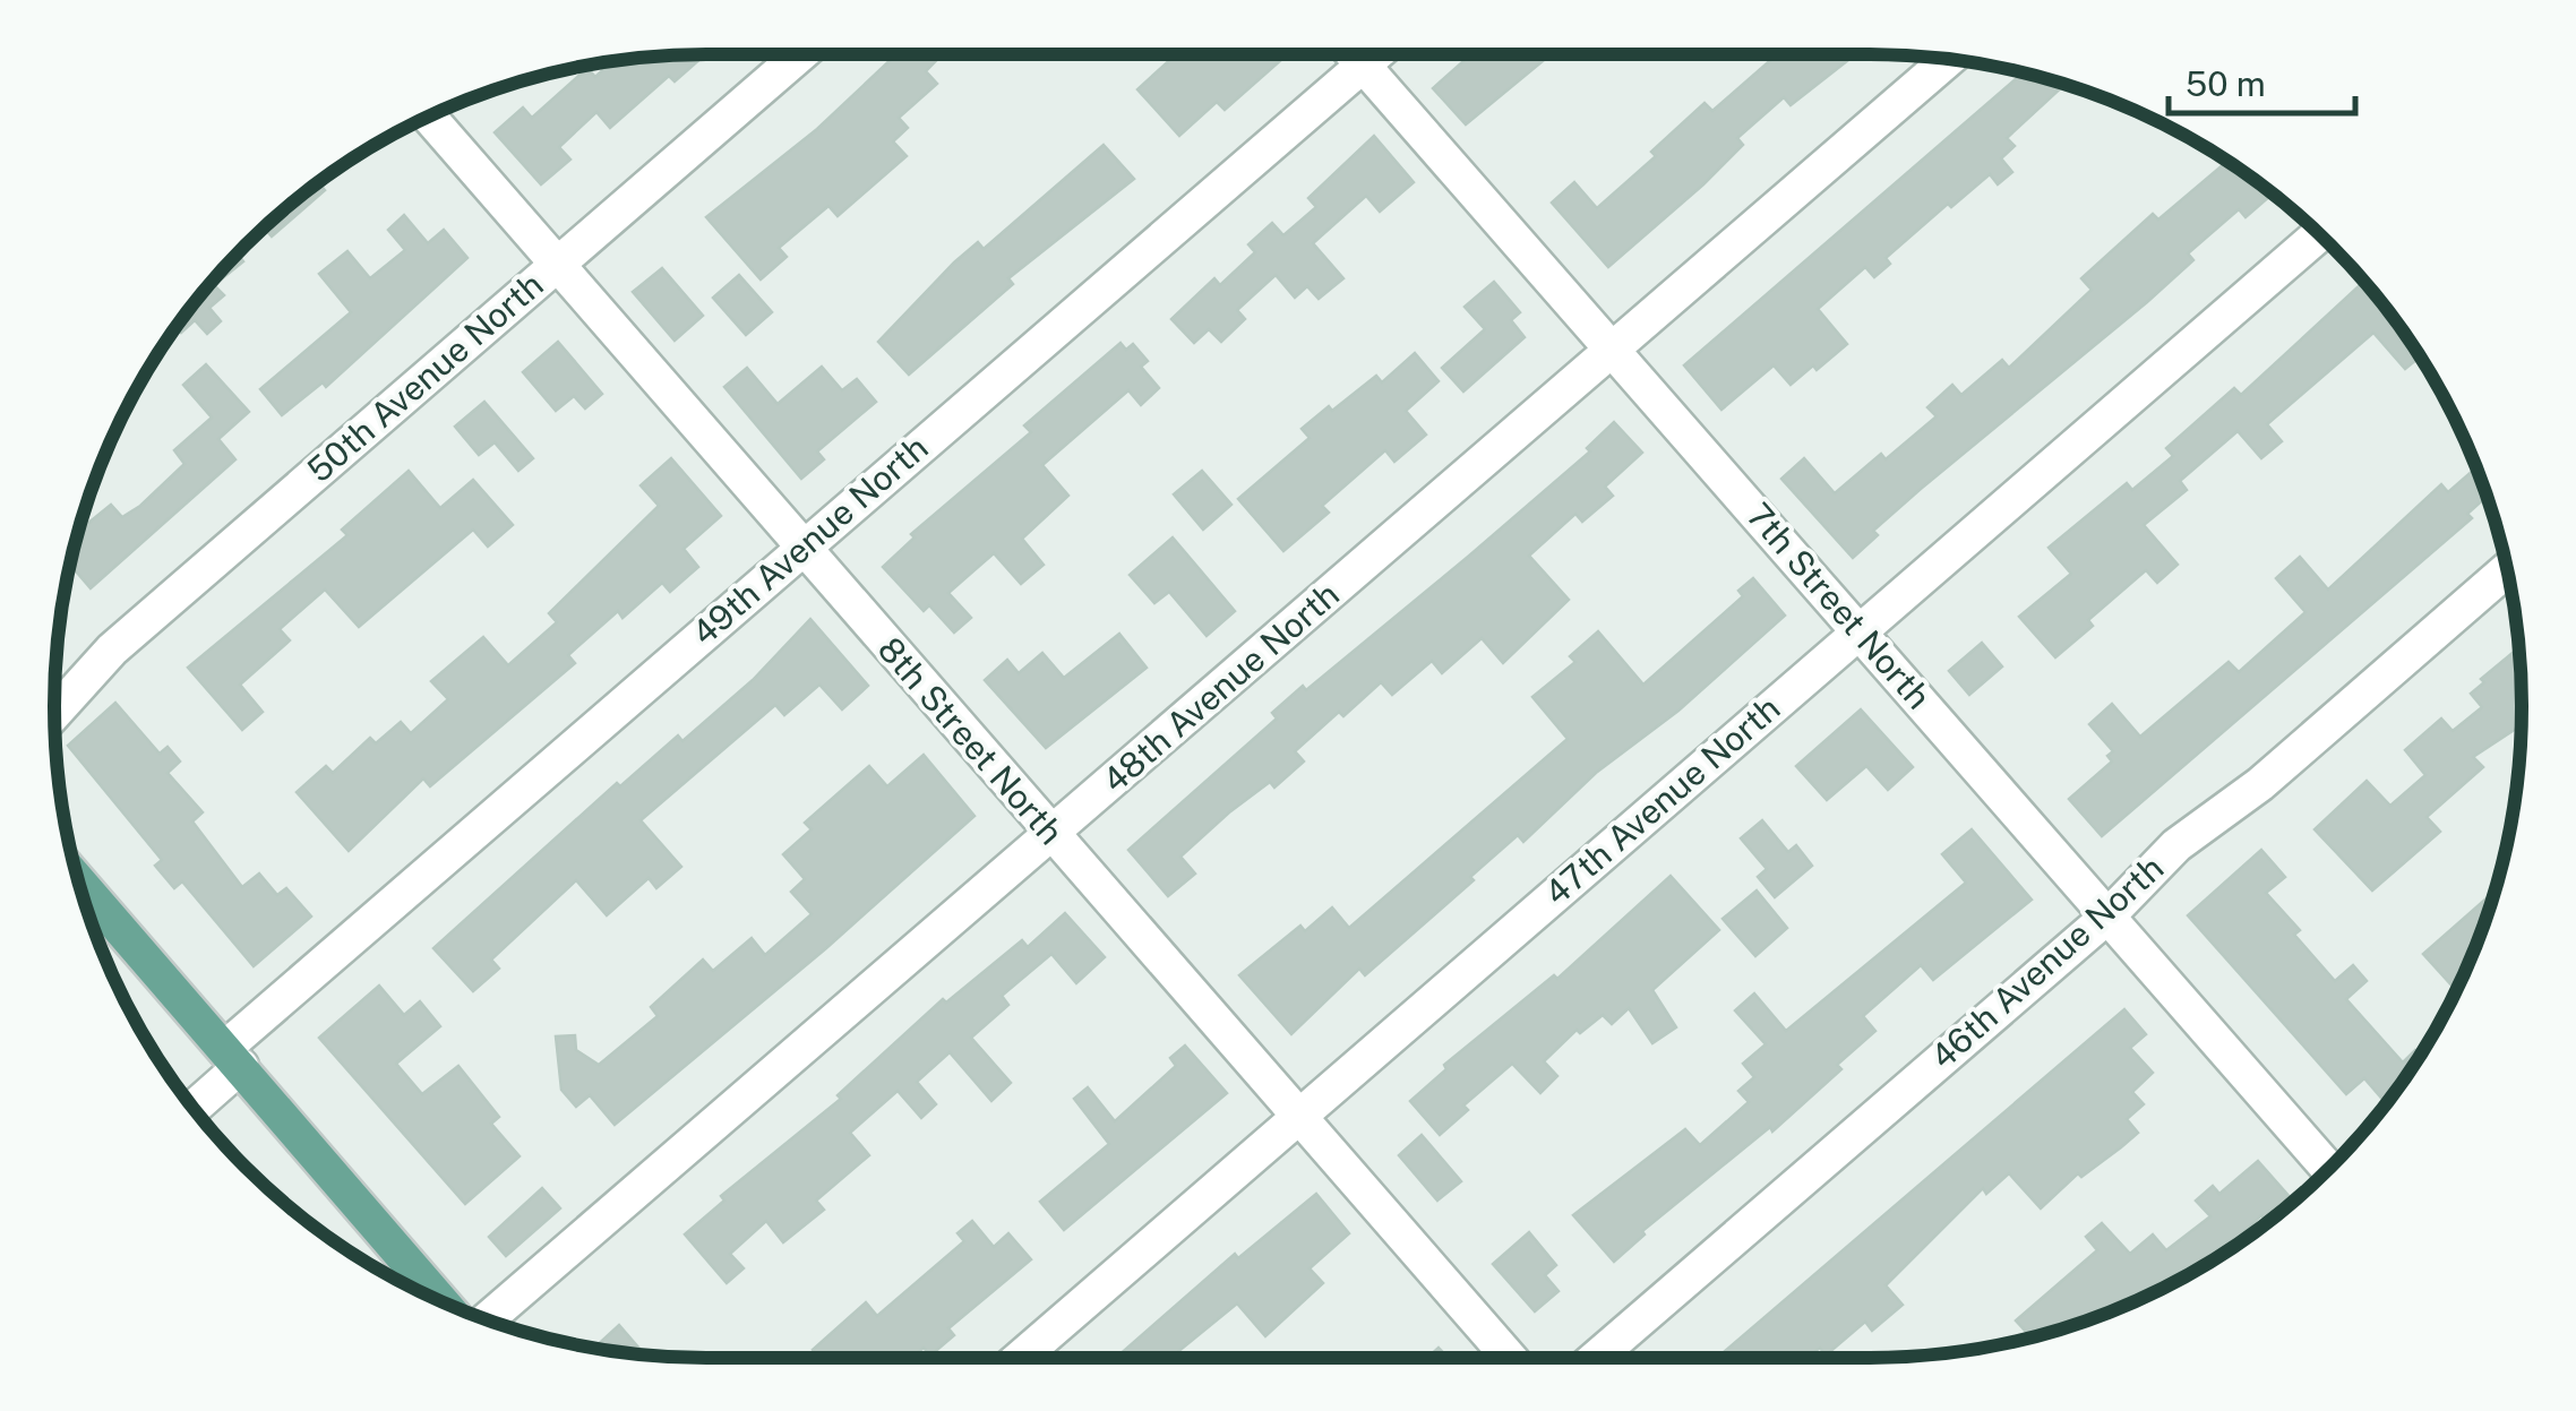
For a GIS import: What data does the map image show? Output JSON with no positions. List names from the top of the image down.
{
  "streets": {
    "street": [
      "50th Avenue North",
      "49th Avenue North",
      "7th Street North",
      "48th Avenue North",
      "8th Street North",
      "47th Avenue North",
      "46th Avenue North"
    ]
  },
  "crossings": [
    ["50th Avenue North", "8th Street North"],
    ["49th Avenue North", "7th Street North"],
    ["49th Avenue North", "8th Street North"],
    ["7th Street North", "48th Avenue North"],
    ["7th Street North", "47th Avenue North"],
    ["7th Street North", "46th Avenue North"],
    ["48th Avenue North", "8th Street North"],
    ["8th Street North", "47th Avenue North"]
  ],
  "scale_bar": "50 m"
}
